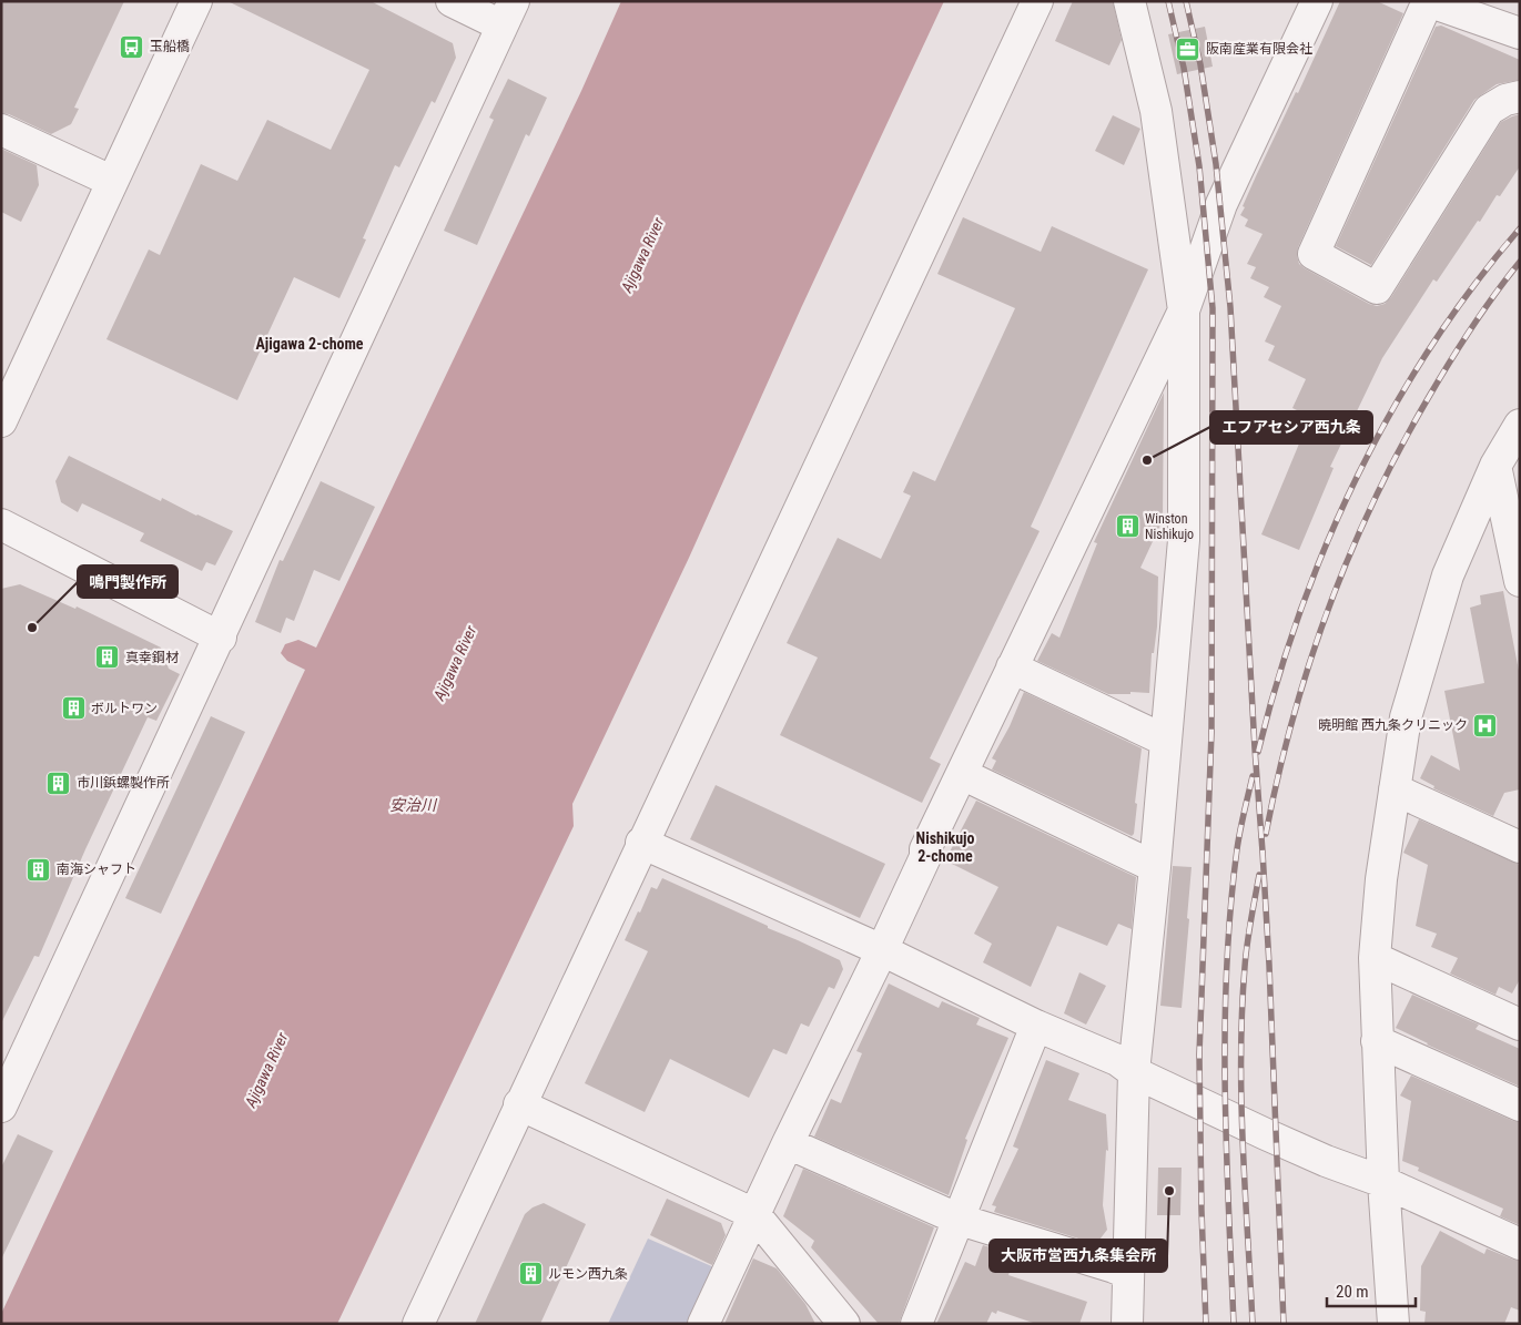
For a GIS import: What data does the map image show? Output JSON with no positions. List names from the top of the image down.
{
  "districts": ["Ajigawa 2-chome", "Nishikujo 2-chome"],
  "water": ["Ajigawa River", "安治川"],
  "places": {
    "bus stop": ["玉船橋"],
    "office": ["阪南産業有限会社"],
    "other": ["エフアセシア西九条", "鳴門製作所", "大阪市営西九条集会所"],
    "building": [
      "Winston Nishikujo",
      "真幸鋼材",
      "ボルトワン",
      "市川鋲螺製作所",
      "南海シャフト",
      "ルモン西九条"
    ],
    "hospital": ["暁明館 西九条クリニック"]
  },
  "scale_bar": "20 m"
}
